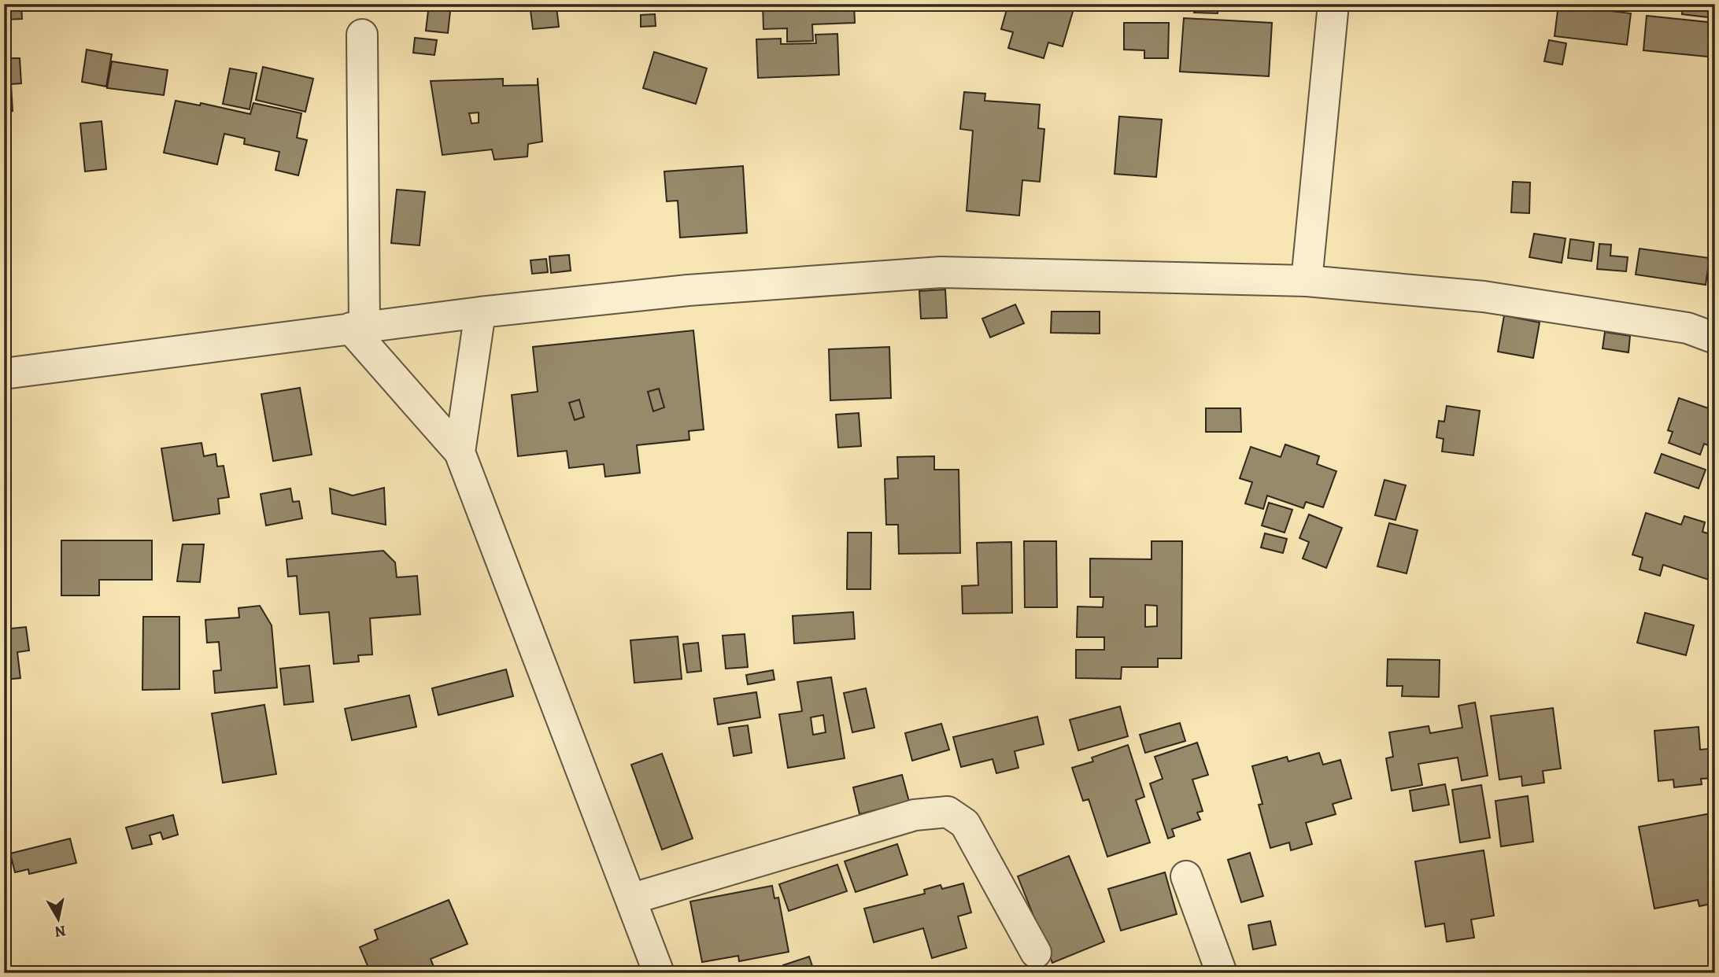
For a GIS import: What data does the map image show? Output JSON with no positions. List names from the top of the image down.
{
  "north": "bottom"
}
